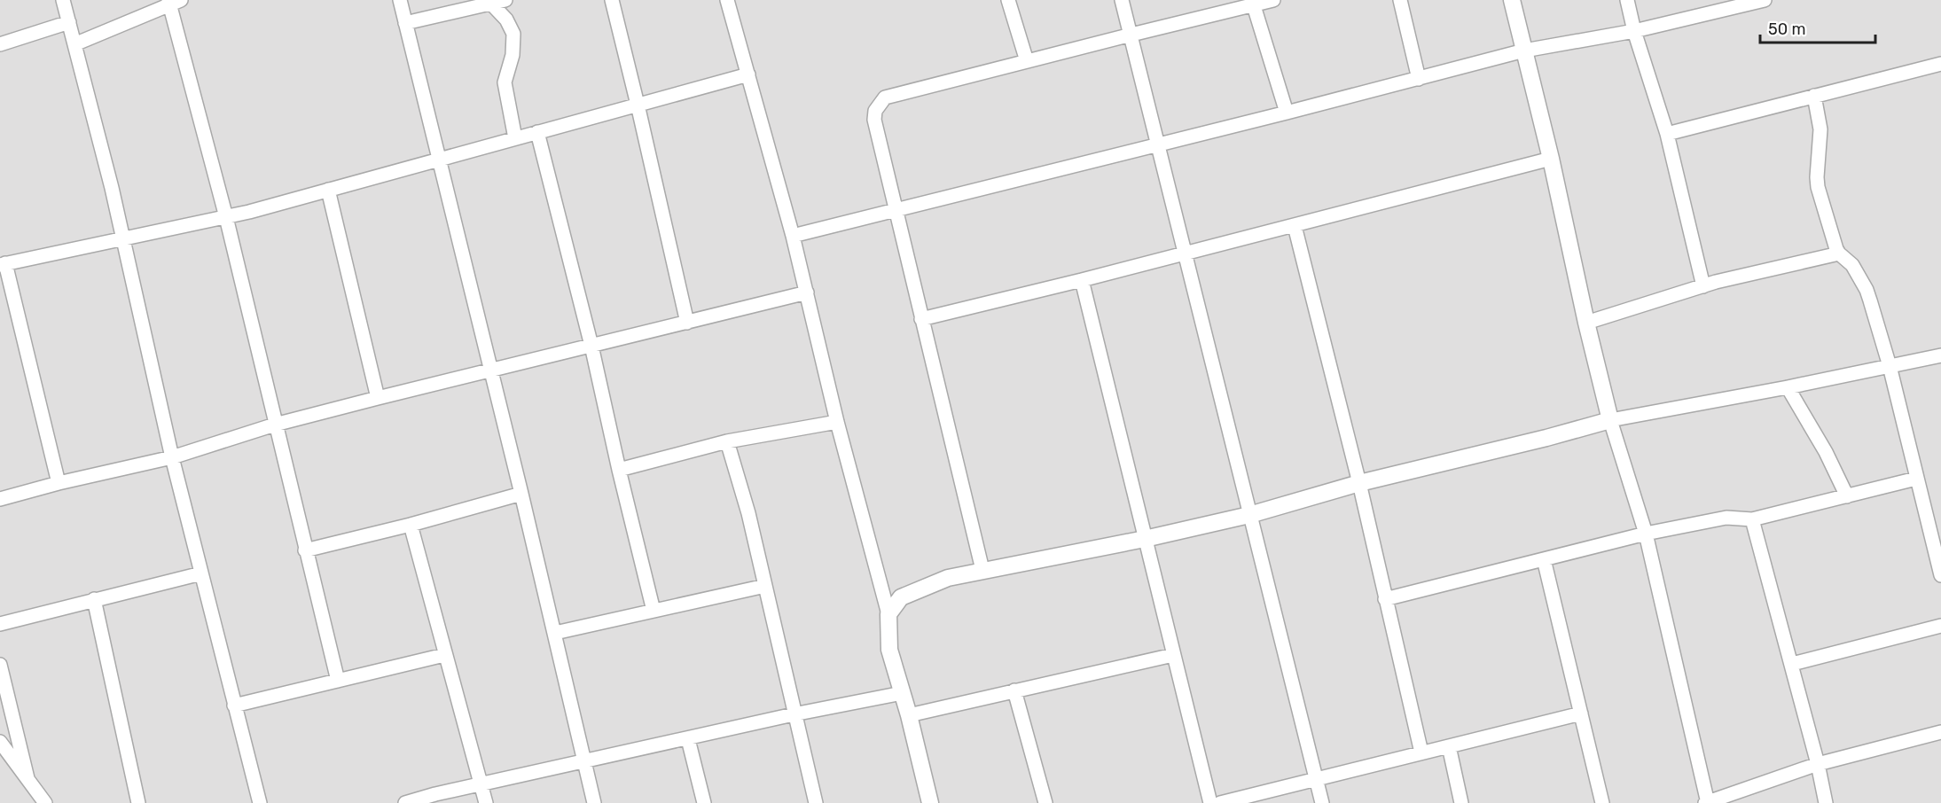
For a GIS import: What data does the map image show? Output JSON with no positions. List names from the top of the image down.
{
  "scale_bar": "50 m"
}
